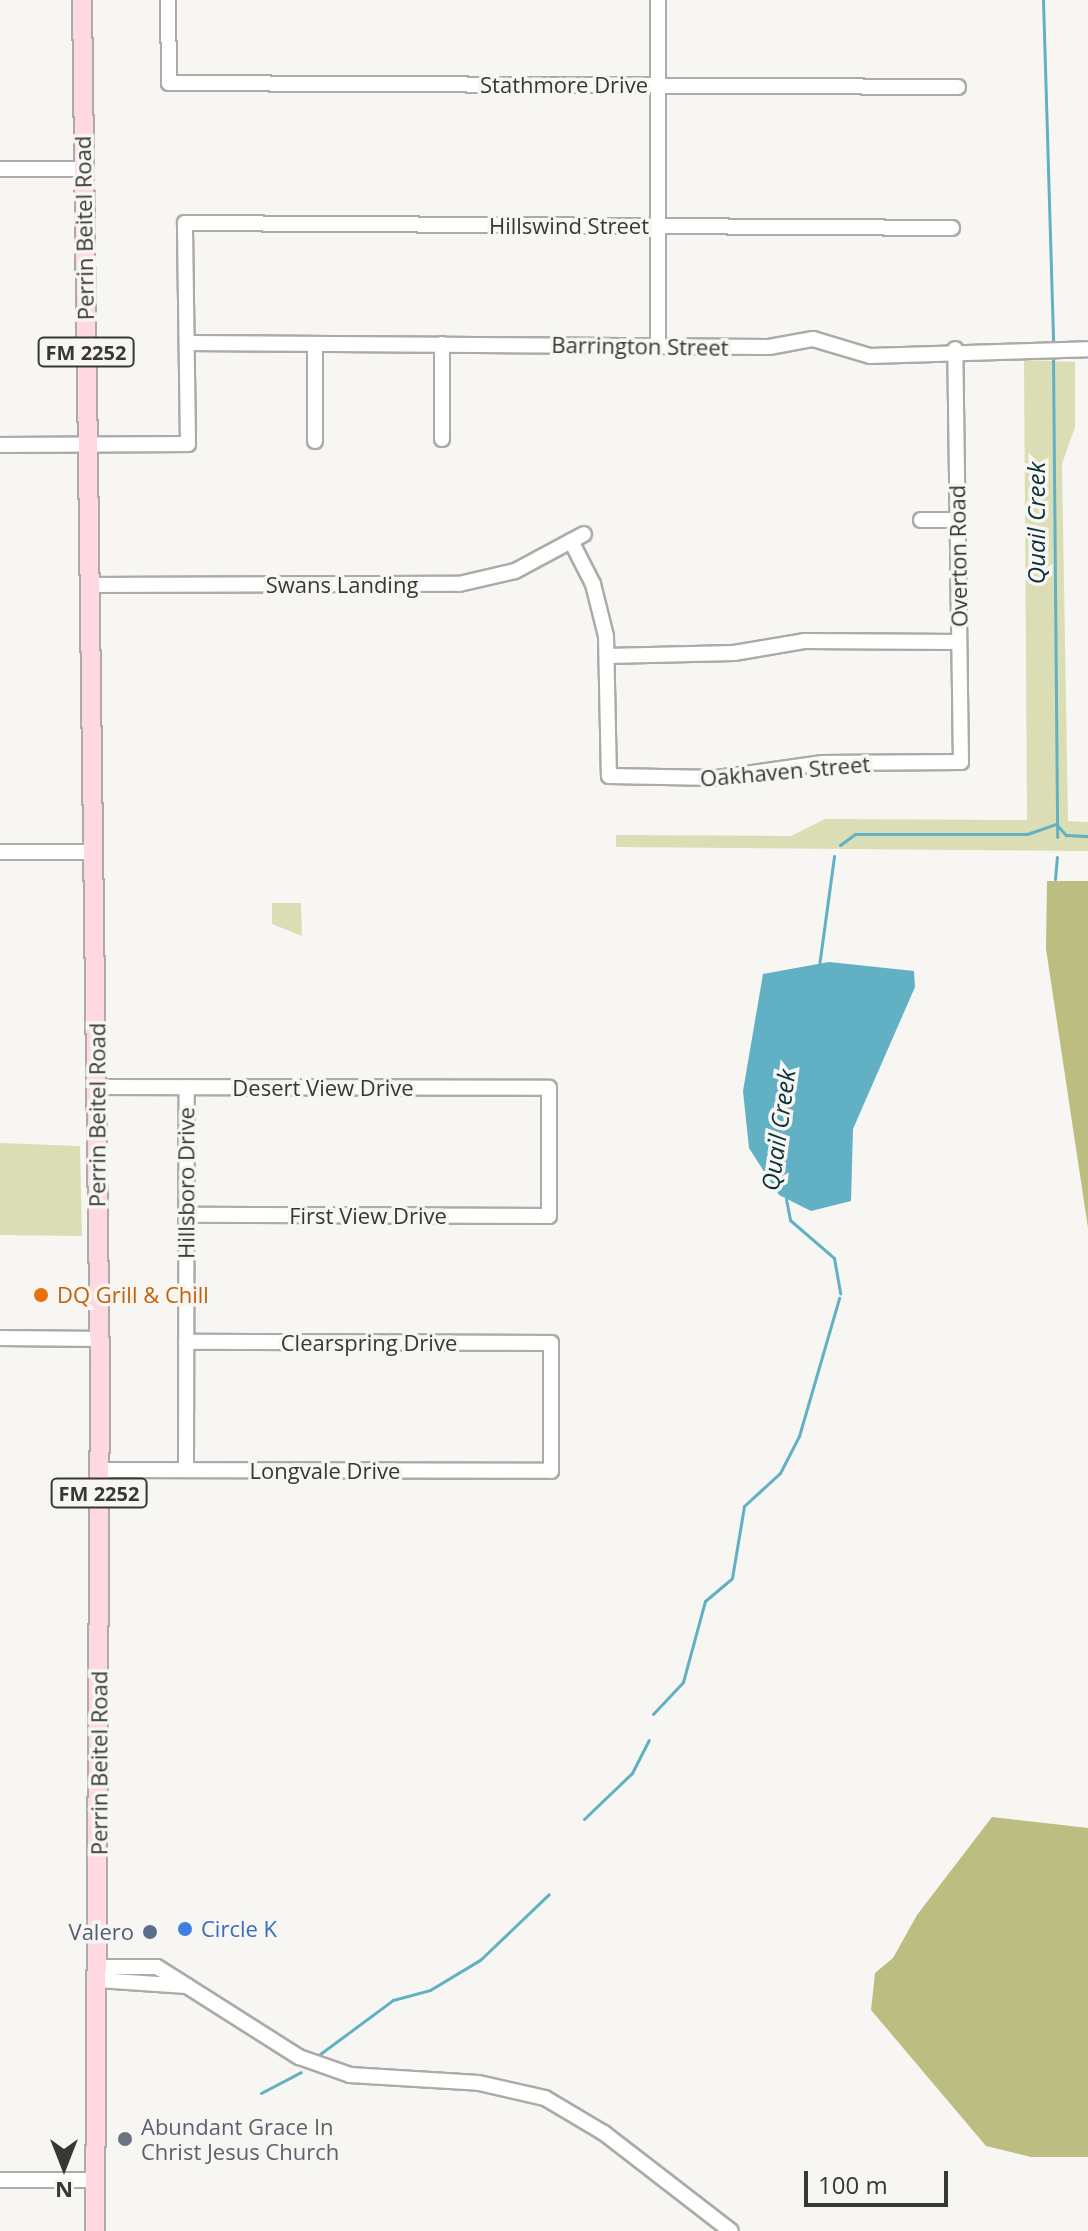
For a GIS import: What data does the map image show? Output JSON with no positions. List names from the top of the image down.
{
  "streets": {
    "main road": ["Perrin Beitel Road", "FM 2252"],
    "street": [
      "Stathmore Drive",
      "Hillswind Street",
      "Barrington Street",
      "Overton Road",
      "Swans Landing",
      "Oakhaven Street",
      "Desert View Drive",
      "Hillsboro Drive",
      "First View Drive",
      "Clearspring Drive",
      "Longvale Drive"
    ]
  },
  "crossings": [
    ["Hillswind Street", "Barrington Street"],
    ["Perrin Beitel Road", "Swans Landing"],
    ["Perrin Beitel Road", "Desert View Drive"],
    ["Perrin Beitel Road", "Longvale Drive"],
    ["Barrington Street", "Overton Road"],
    ["Overton Road", "Oakhaven Street"],
    ["Swans Landing", "Oakhaven Street"],
    ["Desert View Drive", "Hillsboro Drive"],
    ["Desert View Drive", "First View Drive"],
    ["Hillsboro Drive", "First View Drive"],
    ["Hillsboro Drive", "Clearspring Drive"],
    ["Hillsboro Drive", "Longvale Drive"],
    ["Clearspring Drive", "Longvale Drive"]
  ],
  "water": ["Quail Creek"],
  "places": [
    "DQ Grill & Chill",
    "Circle K",
    "Valero",
    "Abundant Grace In Christ Jesus Church"
  ],
  "scale_bar": "100 m",
  "north": "bottom"
}
